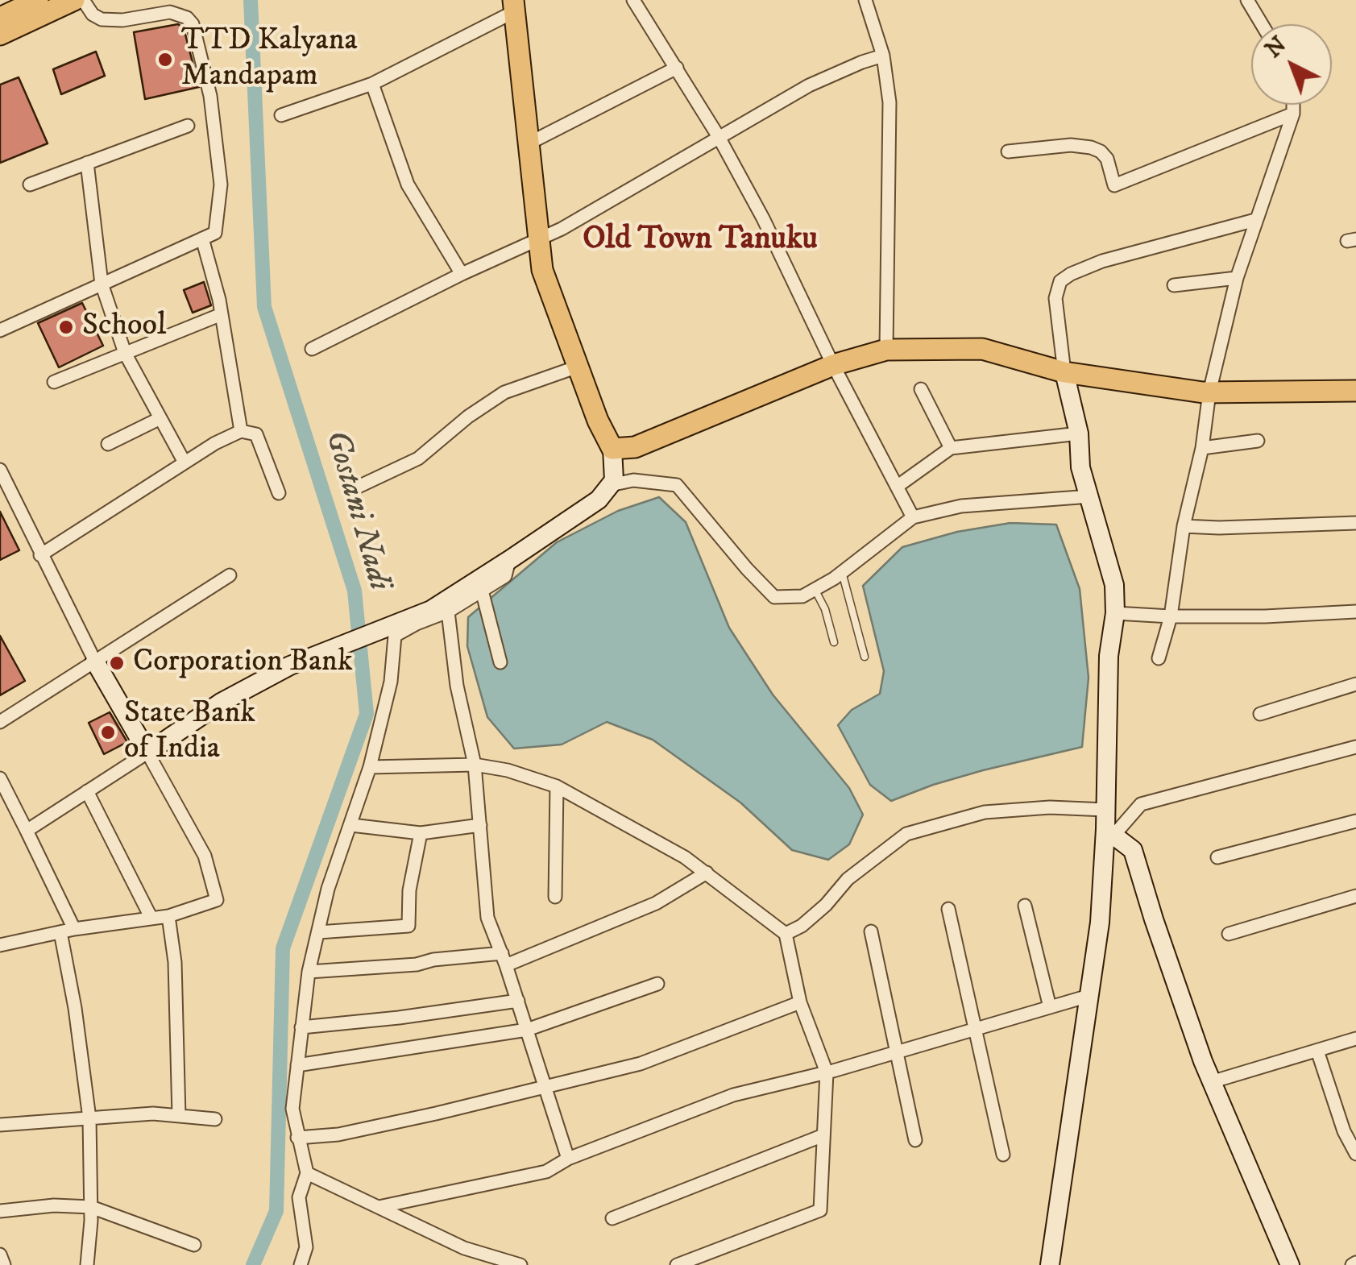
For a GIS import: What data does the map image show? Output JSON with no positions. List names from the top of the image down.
{
  "districts": ["Old Town Tanuku"],
  "water": ["Gostani Nadi"],
  "places": [
    "TTD Kalyana Mandapam",
    "School",
    "Corporation Bank",
    "State Bank of India"
  ],
  "north": "top left"
}
